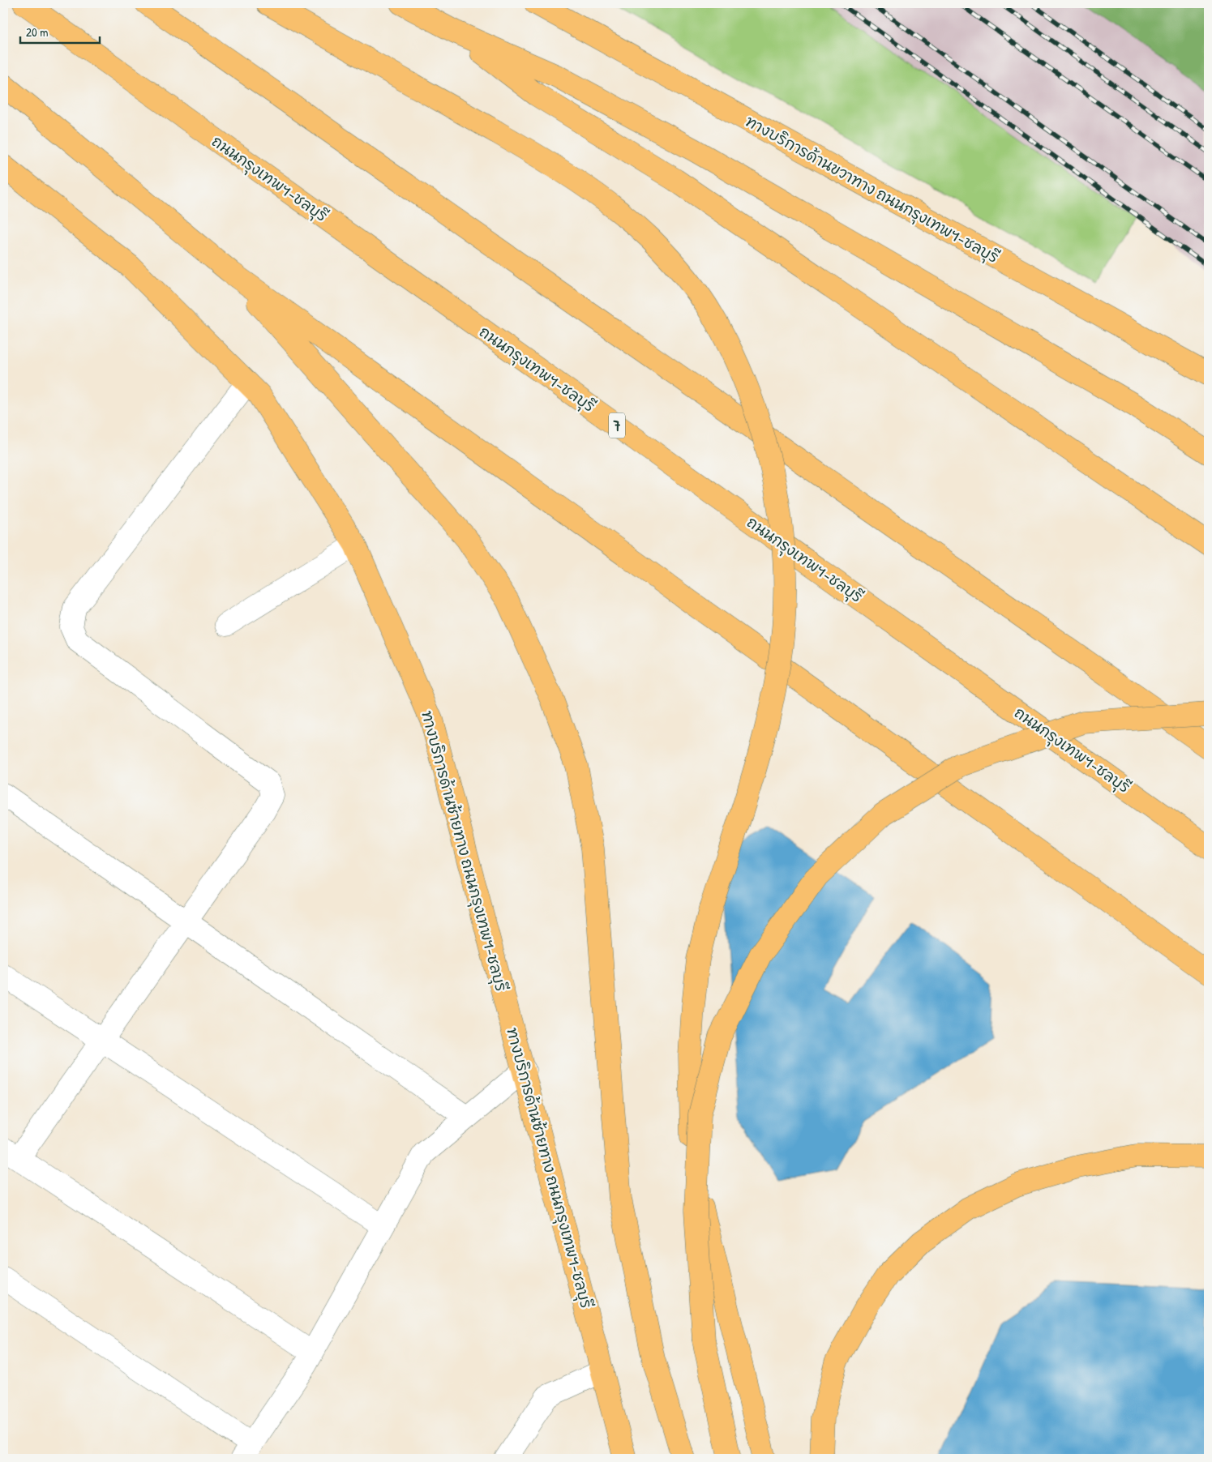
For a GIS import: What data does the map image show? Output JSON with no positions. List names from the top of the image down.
{
  "streets": {
    "main road": [
      "ถนนกรุงเทพฯ-ชลบุรี",
      "ทางบริการด้านขวาทาง ถนนกรุงเทพฯ-ชลบุรี",
      "7",
      "ทางบริการด้านซ้ายทาง ถนนกรุงเทพฯ-ชลบุรี"
    ]
  },
  "scale_bar": "20 m"
}
